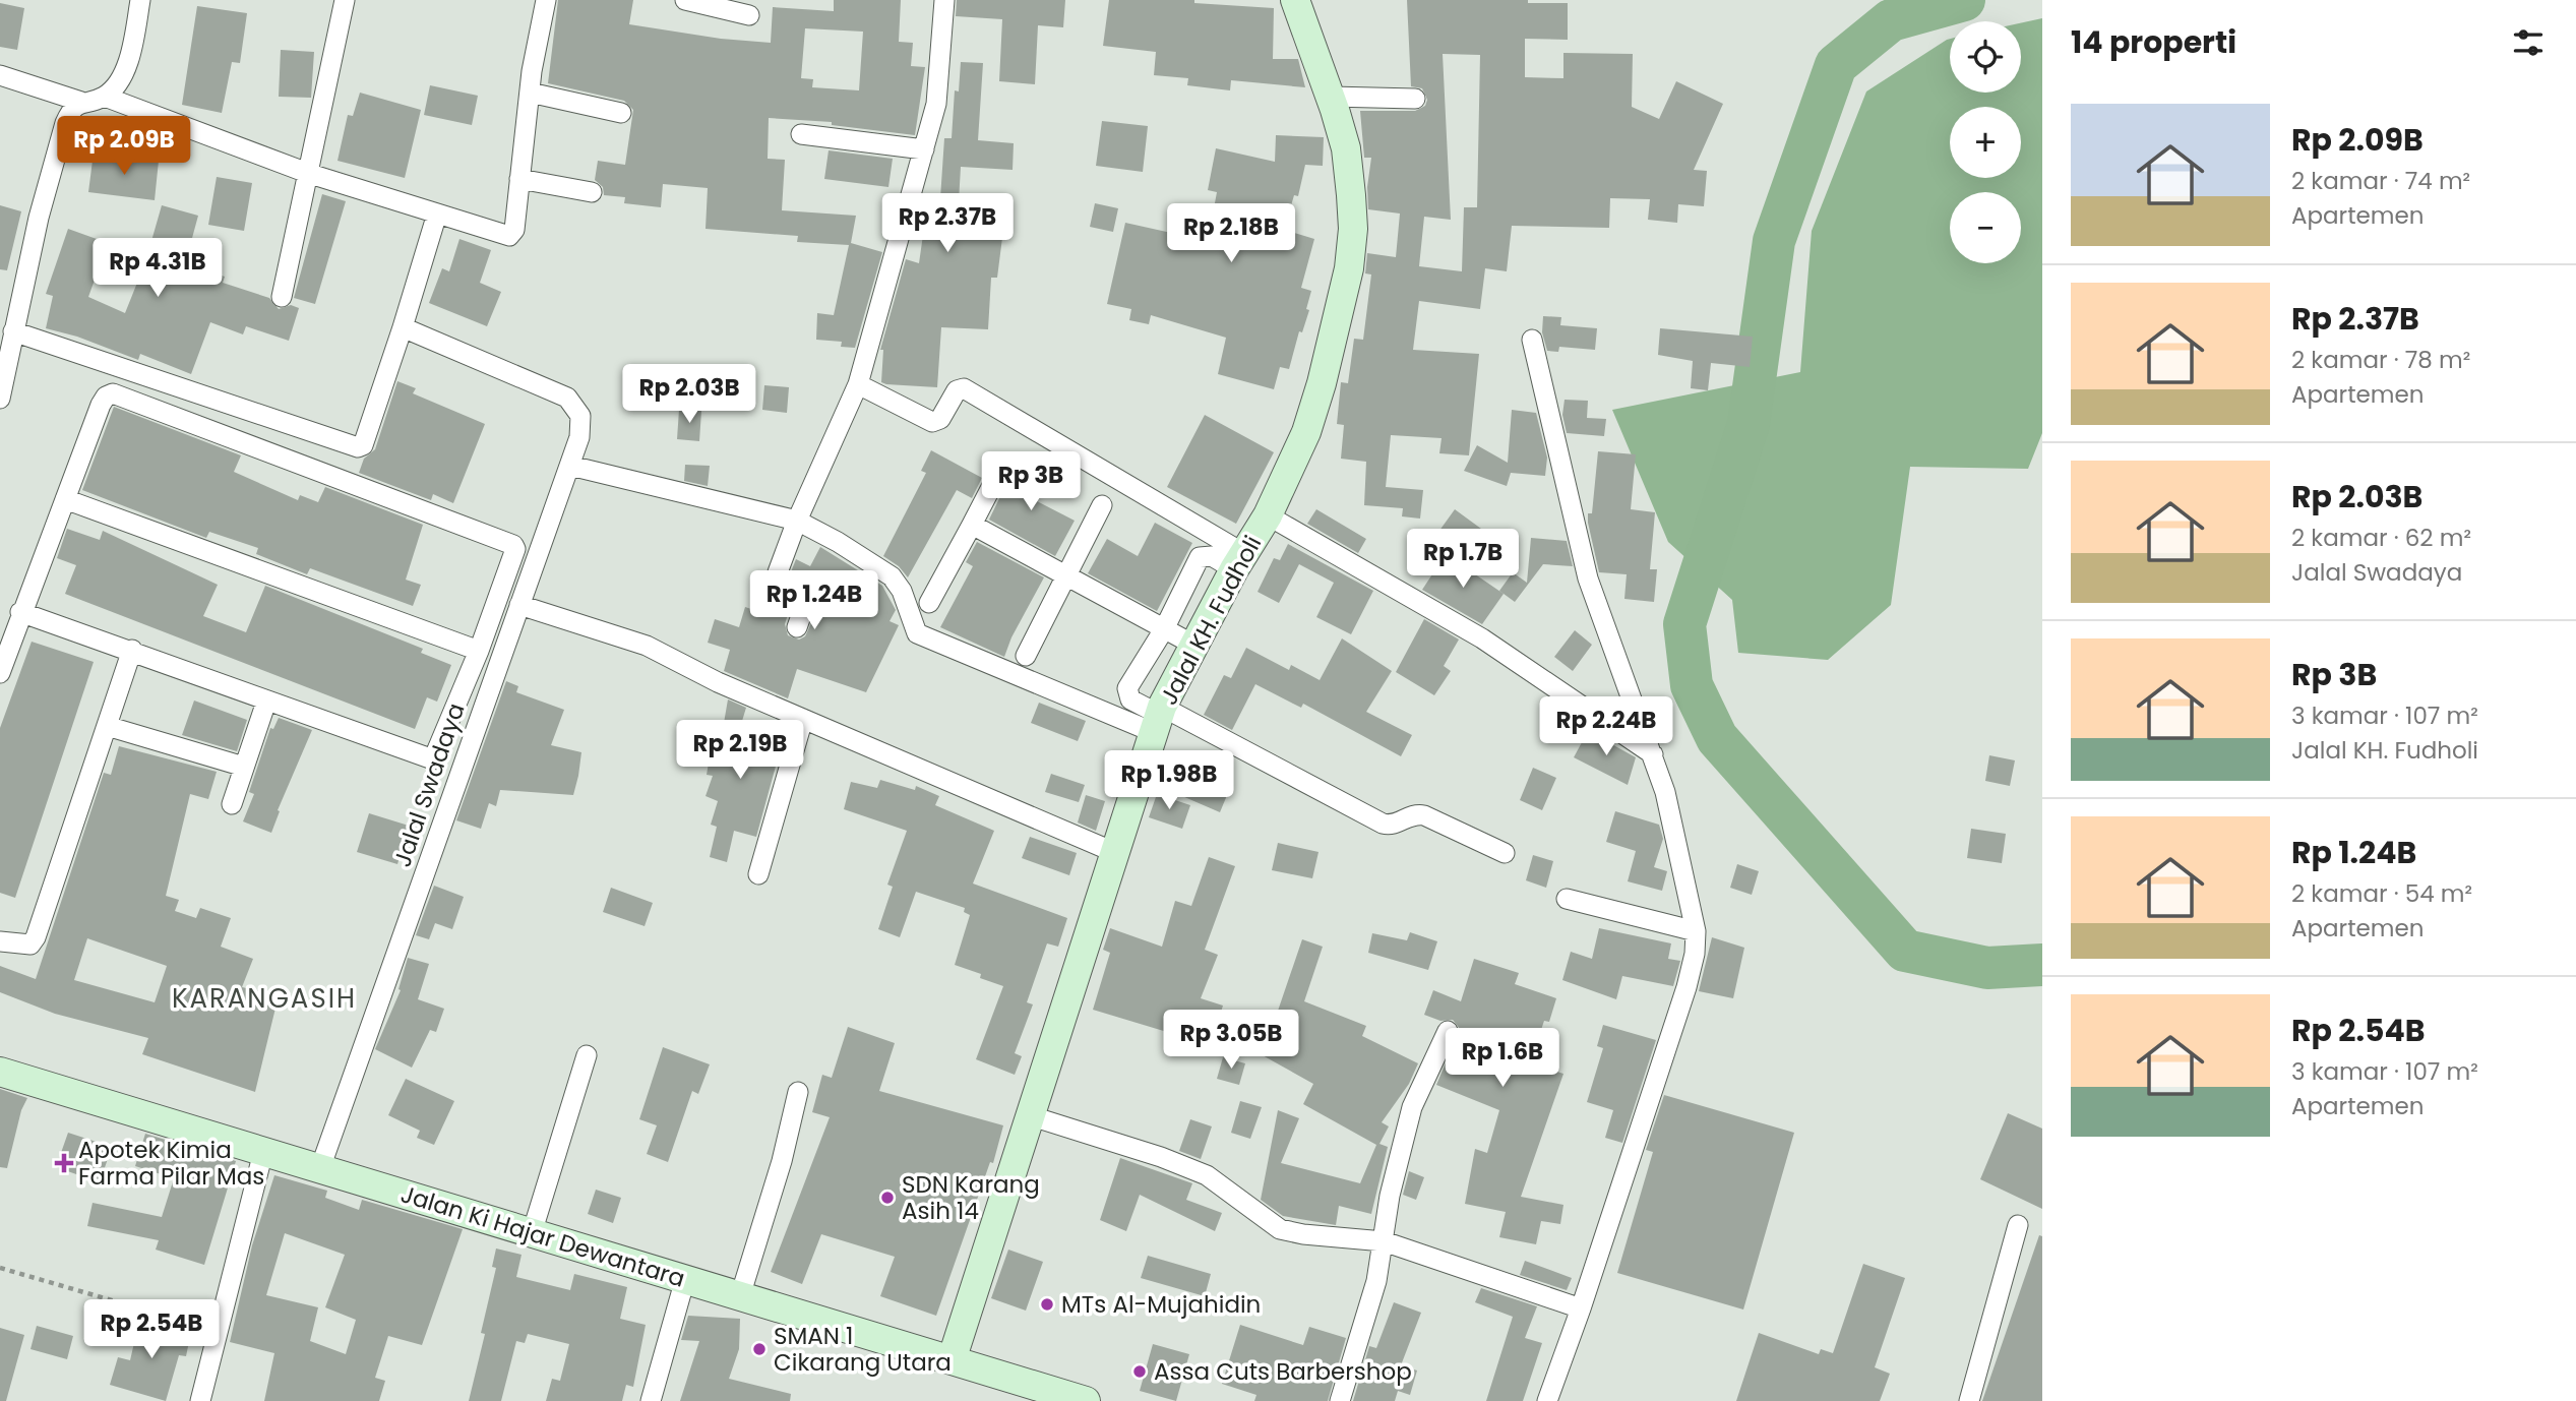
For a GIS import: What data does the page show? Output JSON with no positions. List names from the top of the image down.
{
  "streets": {
    "main road": ["Jalal KH. Fudholi", "Jalan Ki Hajar Dewantara"],
    "street": ["Jalal Swadaya"]
  },
  "crossings": [
    ["Jalal KH. Fudholi", "Jalan Ki Hajar Dewantara"],
    ["Jalal Swadaya", "Jalan Ki Hajar Dewantara"]
  ],
  "districts": ["KARANGASIH"],
  "places": {
    "health": ["Apotek Kimia Farma Pilar Mas"],
    "other": [
      "SDN Karang Asih 14",
      "MTs Al-Mujahidin",
      "SMAN 1 Cikarang Utara",
      "Assa Cuts Barbershop"
    ]
  },
  "page": {
    "heading": "14 properti",
    "map_buttons": ["+", "−"],
    "list": [
      {
        "name": "Rp 2.09B",
        "note": "2 kamar · 74 m² · Apartemen"
      },
      {
        "name": "Rp 2.37B",
        "note": "2 kamar · 78 m² · Apartemen"
      },
      {
        "name": "Rp 2.03B",
        "note": "2 kamar · 62 m² · Jalal Swadaya"
      },
      {
        "name": "Rp 3B",
        "note": "3 kamar · 107 m² · Jalal KH. Fudholi"
      },
      {
        "name": "Rp 1.24B",
        "note": "2 kamar · 54 m² · Apartemen"
      },
      {
        "name": "Rp 2.54B",
        "note": "3 kamar · 107 m² · Apartemen"
      }
    ],
    "price": [
      "Rp 2.09B",
      "Rp 2.37B",
      "Rp 2.18B",
      "Rp 4.31B",
      "Rp 2.03B",
      "Rp 3B",
      "Rp 1.7B",
      "Rp 1.24B",
      "Rp 2.24B",
      "Rp 2.19B",
      "Rp 1.98B",
      "Rp 3.05B",
      "Rp 1.6B",
      "Rp 2.54B"
    ]
  }
}
